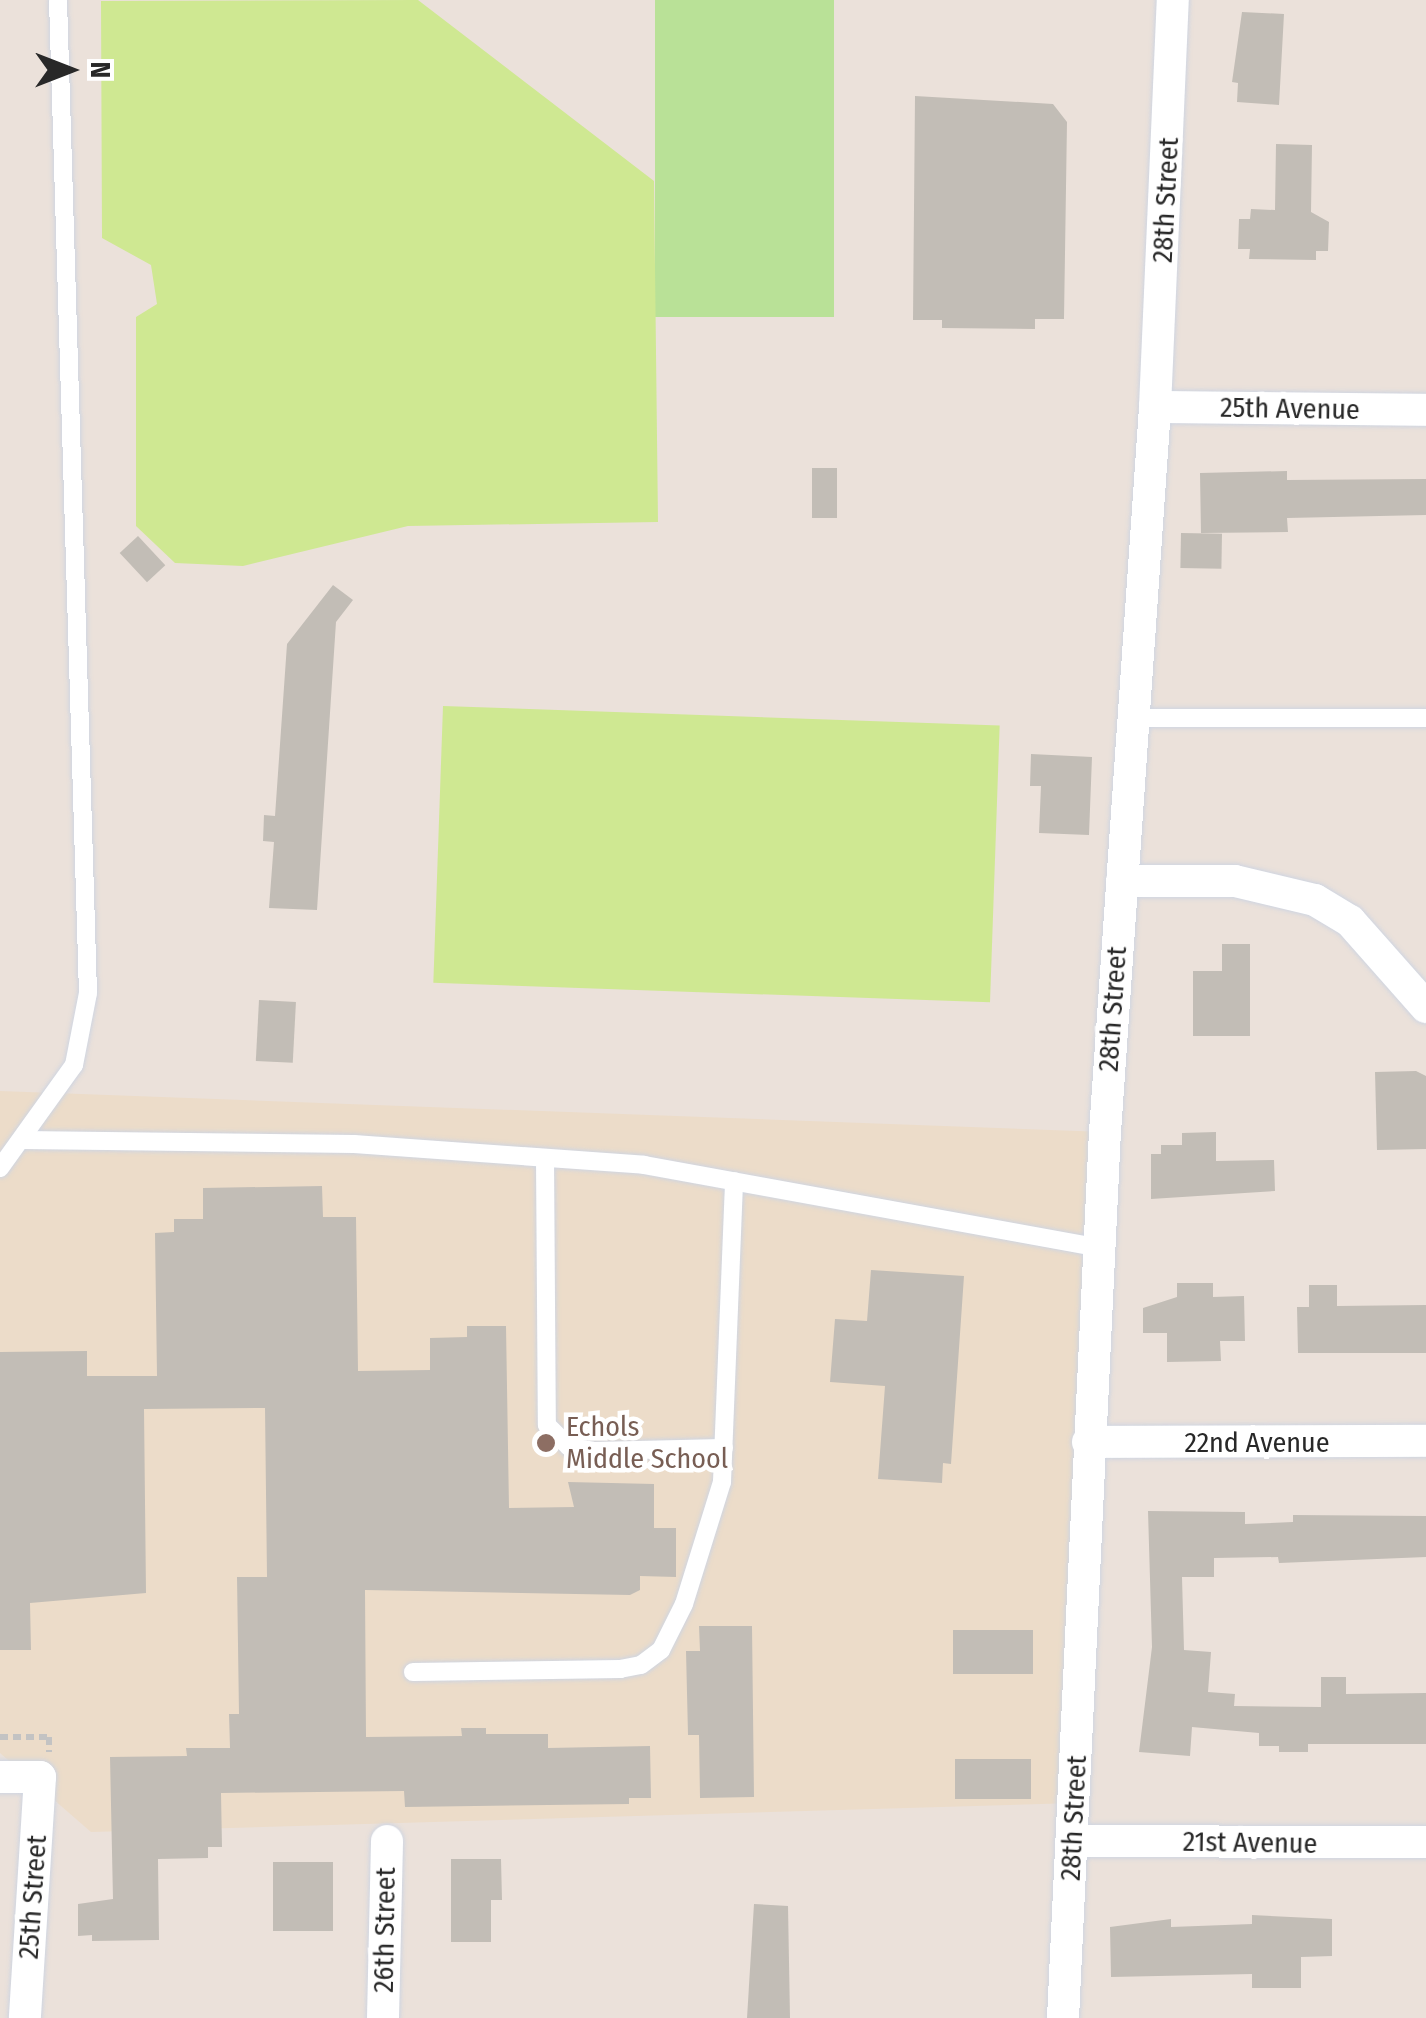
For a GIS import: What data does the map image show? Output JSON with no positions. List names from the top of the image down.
{
  "streets": {
    "street": [
      "28th Street",
      "25th Avenue",
      "22nd Avenue",
      "21st Avenue",
      "25th Street",
      "26th Street"
    ]
  },
  "crossings": [
    ["28th Street", "25th Avenue"],
    ["28th Street", "22nd Avenue"],
    ["28th Street", "21st Avenue"]
  ],
  "places": ["Echols Middle School"],
  "north": "right"
}
